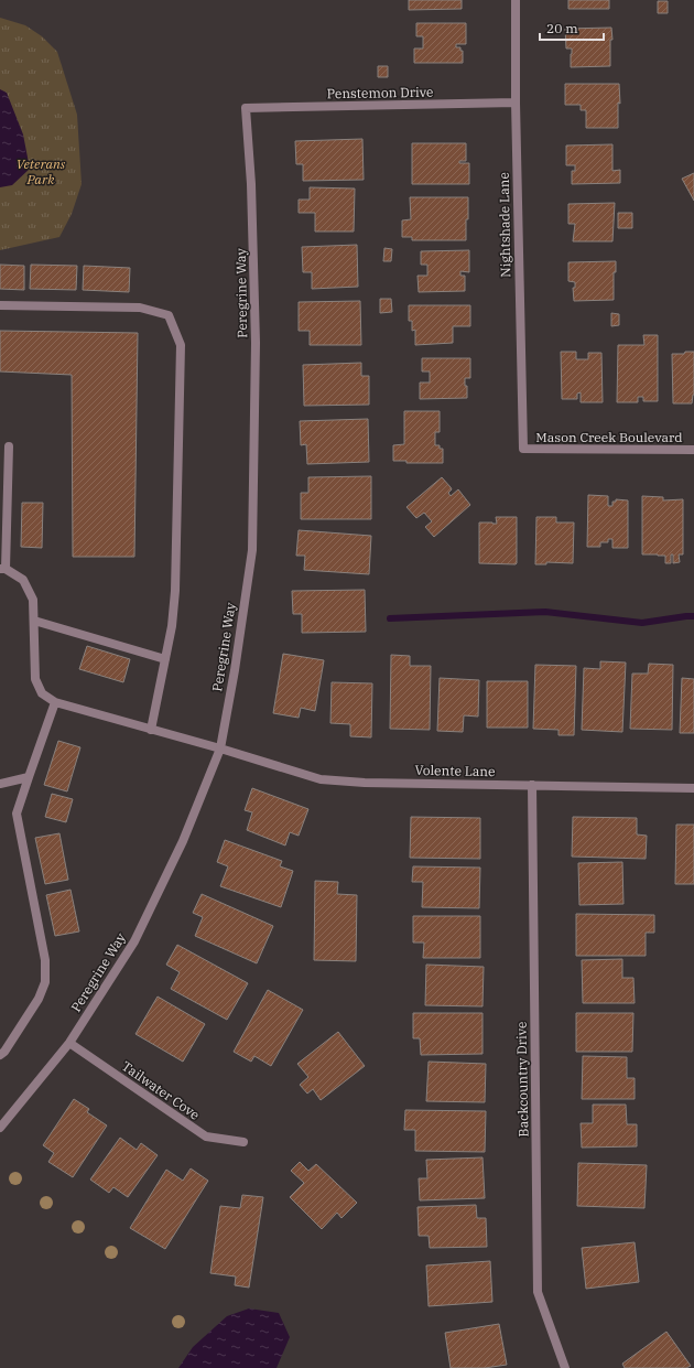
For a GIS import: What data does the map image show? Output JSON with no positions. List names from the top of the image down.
{
  "streets": {
    "street": [
      "Penstemon Drive",
      "Nightshade Lane",
      "Peregrine Way",
      "Mason Creek Boulevard",
      "Volente Lane",
      "Backcountry Drive",
      "Tailwater Cove"
    ]
  },
  "crossings": [
    ["Penstemon Drive", "Nightshade Lane"],
    ["Penstemon Drive", "Peregrine Way"],
    ["Nightshade Lane", "Mason Creek Boulevard"],
    ["Peregrine Way", "Volente Lane"],
    ["Peregrine Way", "Tailwater Cove"],
    ["Volente Lane", "Backcountry Drive"]
  ],
  "parks": ["Veterans Park"],
  "scale_bar": "20 m"
}
